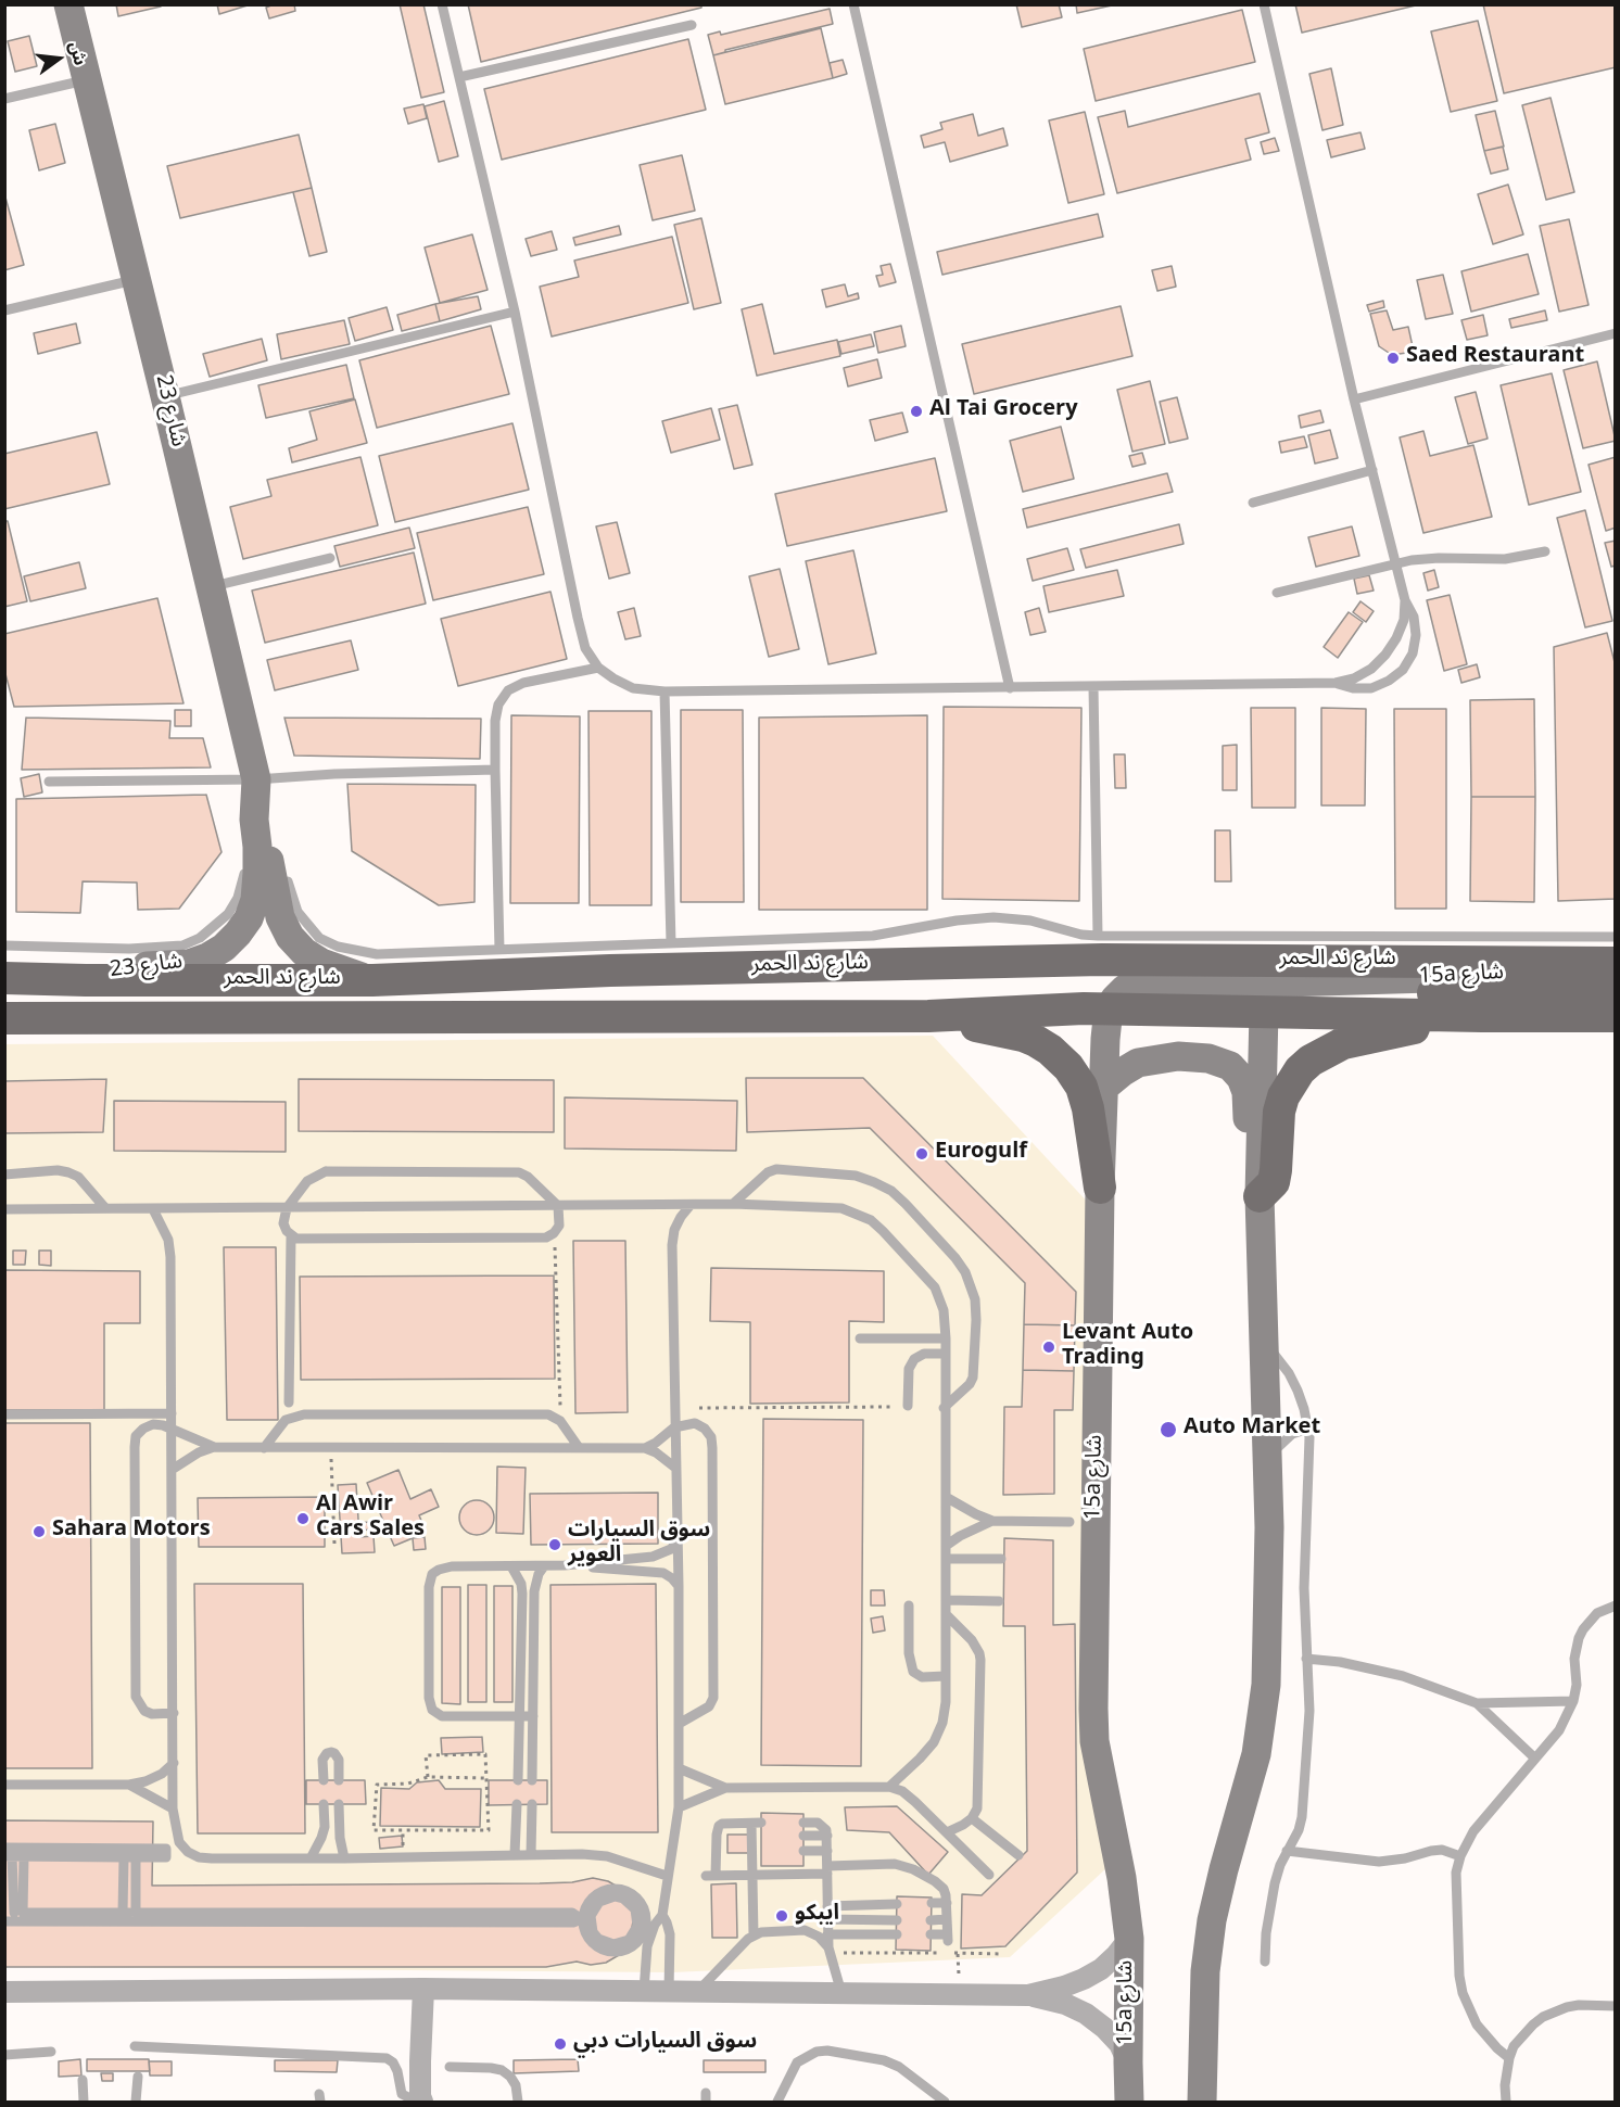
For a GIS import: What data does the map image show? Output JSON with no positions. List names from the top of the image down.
{
  "streets": {
    "main road": ["شارع 23", "شارع ند الحمر", "15a شارع"]
  },
  "crossings": [
    ["شارع 23", "شارع ند الحمر"],
    ["شارع ند الحمر", "15a شارع"]
  ],
  "places": [
    "Saed Restaurant",
    "Al Tai Grocery",
    "Eurogulf",
    "Levant Auto Trading",
    "Auto Market",
    "Al Awir Cars Sales",
    "Sahara Motors",
    "سوق السيارات العوير",
    "ايبكو",
    "سوق السيارات دبي"
  ],
  "north": "right"
}
